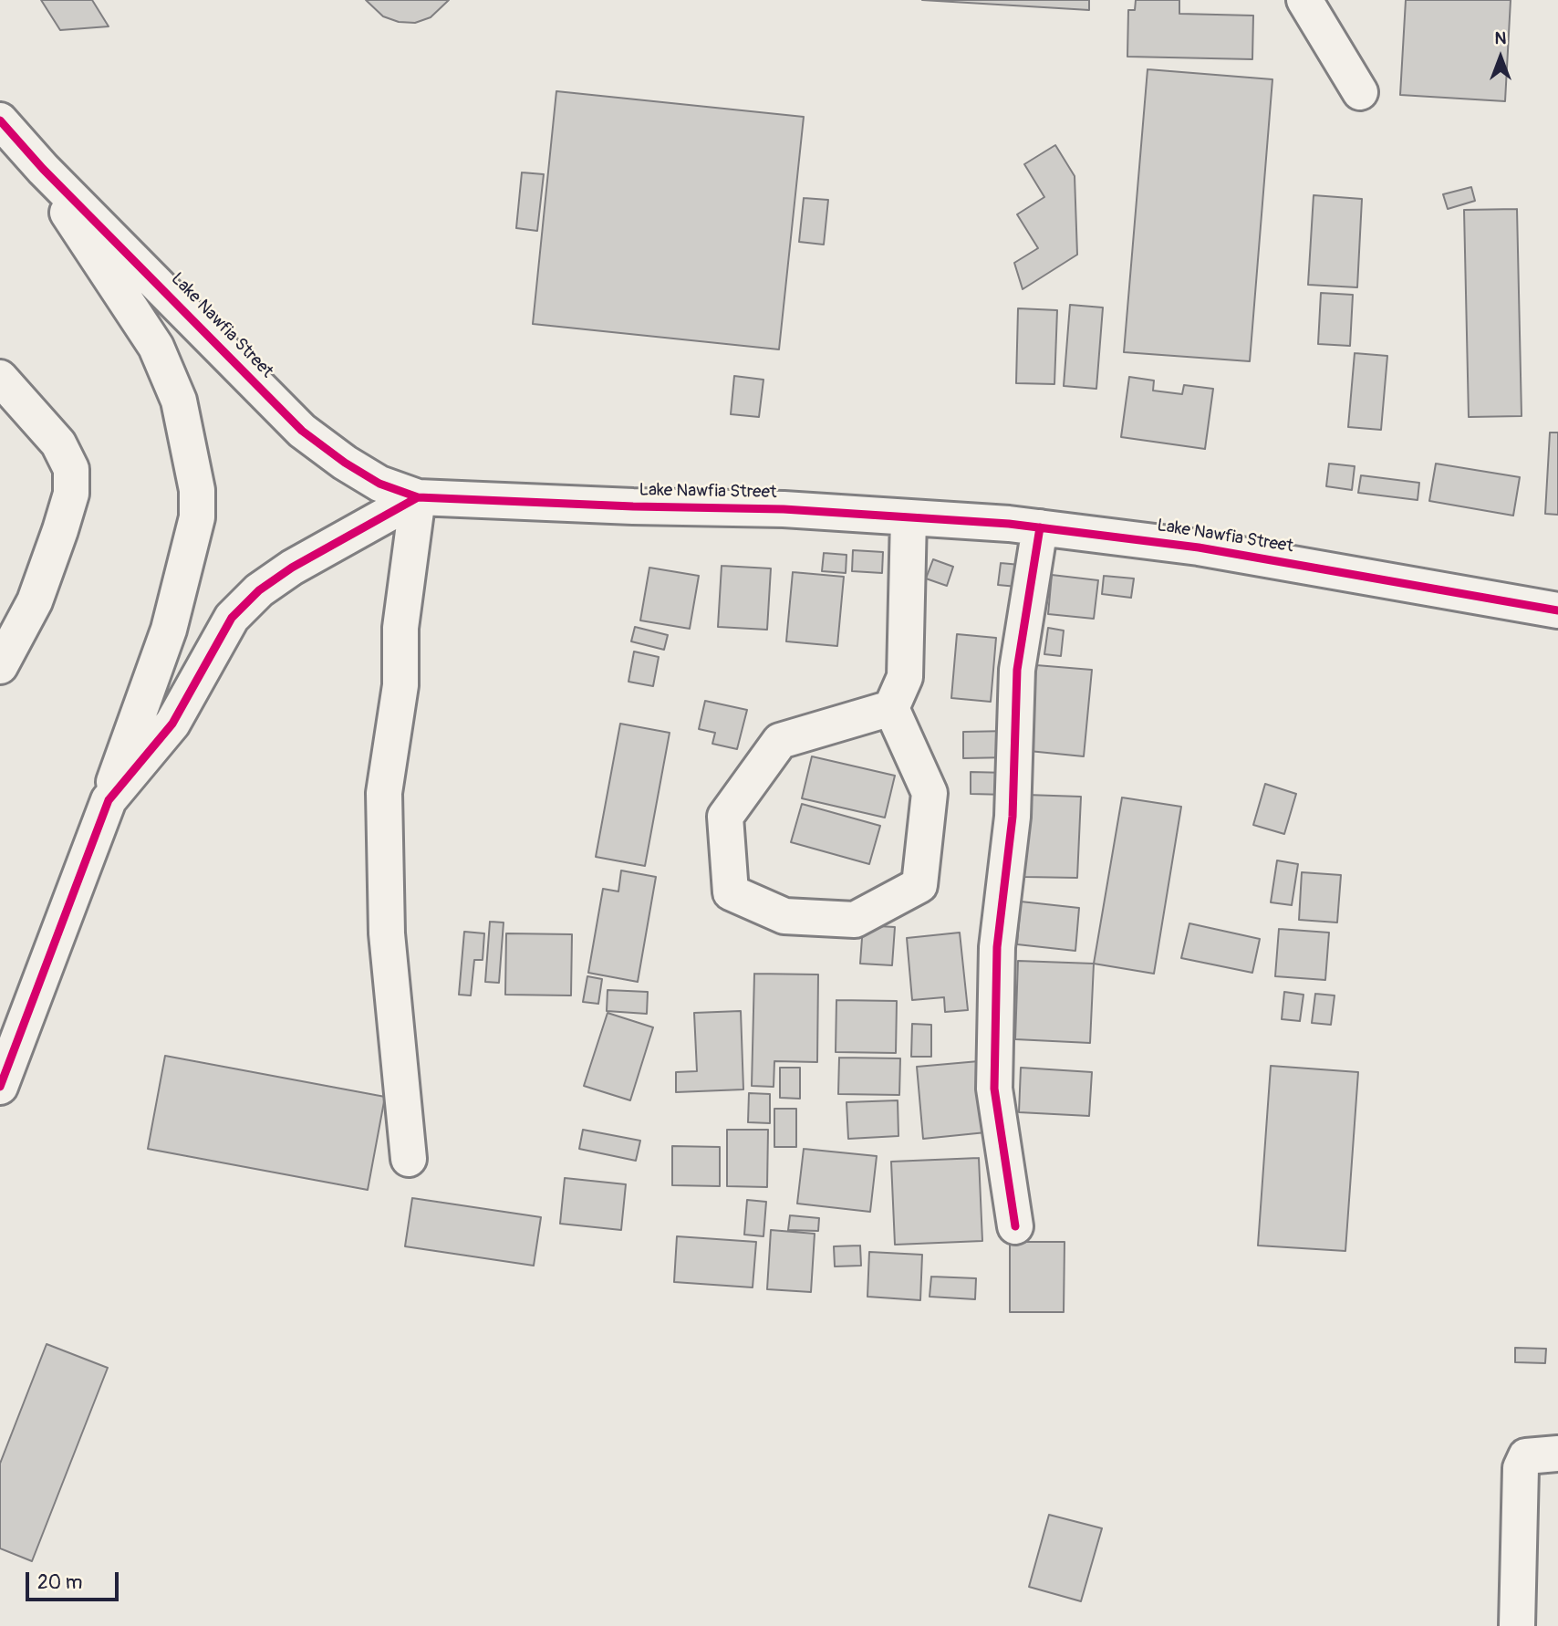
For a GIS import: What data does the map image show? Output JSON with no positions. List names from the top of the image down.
{
  "streets": {
    "street": ["Lake Nawfia Street"]
  },
  "scale_bar": "20 m",
  "north": "top"
}
